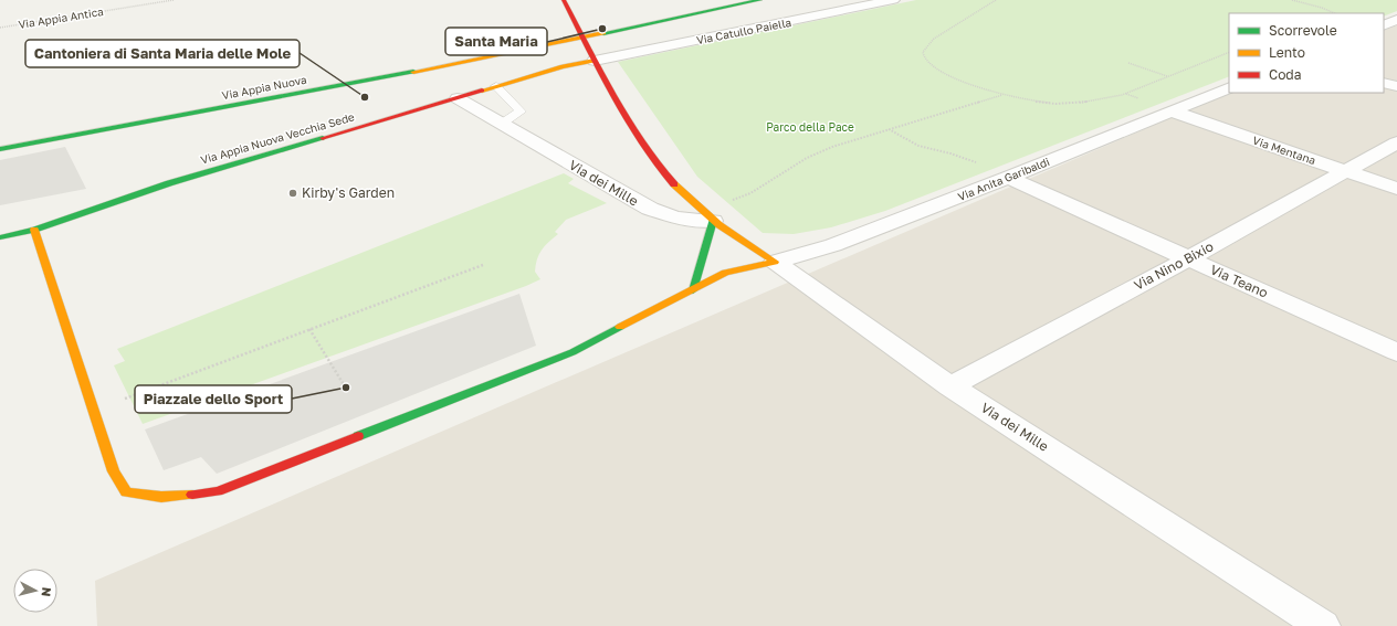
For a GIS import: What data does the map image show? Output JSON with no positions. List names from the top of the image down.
{
  "streets": {
    "street": [
      "Via Catullo Paiella",
      "Via Appia Nuova",
      "Via Appia Nuova Vecchia Sede",
      "Via Mentana",
      "Via Anita Garibaldi",
      "Via dei Mille",
      "Via Nino Bixio",
      "Via Teano"
    ],
    "path": ["Via Appia Antica"]
  },
  "crossings": [
    ["Via Catullo Paiella", "Via Appia Nuova Vecchia Sede"],
    ["Via Catullo Paiella", "Via dei Mille"],
    ["Via Appia Nuova", "Via dei Mille"],
    ["Via Appia Nuova Vecchia Sede", "Via dei Mille"],
    ["Via Mentana", "Via Anita Garibaldi"],
    ["Via Mentana", "Via Nino Bixio"],
    ["Via Anita Garibaldi", "Via dei Mille"],
    ["Via Anita Garibaldi", "Via Teano"],
    ["Via dei Mille", "Via Nino Bixio"],
    ["Via Nino Bixio", "Via Teano"]
  ],
  "parks": ["Parco della Pace"],
  "places": [
    "Santa Maria",
    "Cantoniera di Santa Maria delle Mole",
    "Kirby's Garden",
    "Piazzale dello Sport"
  ],
  "legend": ["Scorrevole", "Lento", "Coda"],
  "north": "right"
}
